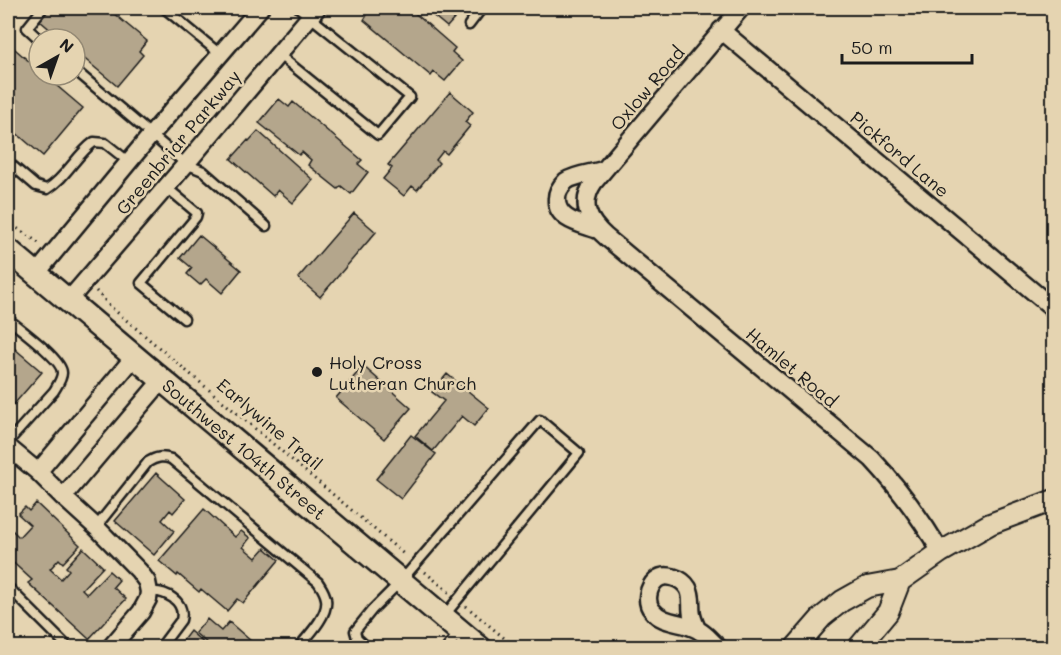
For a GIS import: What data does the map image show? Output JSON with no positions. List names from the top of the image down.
{
  "streets": {
    "main road": ["Southwest 104th Street"],
    "street": [
      "Oxlow Road",
      "Greenbriar Parkway",
      "Pickford Lane",
      "Hamlet Road"
    ],
    "path": ["Earlywine Trail"]
  },
  "crossings": [
    ["Oxlow Road", "Pickford Lane"],
    ["Oxlow Road", "Hamlet Road"],
    ["Greenbriar Parkway", "Earlywine Trail"],
    ["Greenbriar Parkway", "Southwest 104th Street"],
    ["Earlywine Trail", "Southwest 104th Street"]
  ],
  "places": ["Holy Cross Lutheran Church"],
  "scale_bar": "50 m",
  "north": "top right"
}
